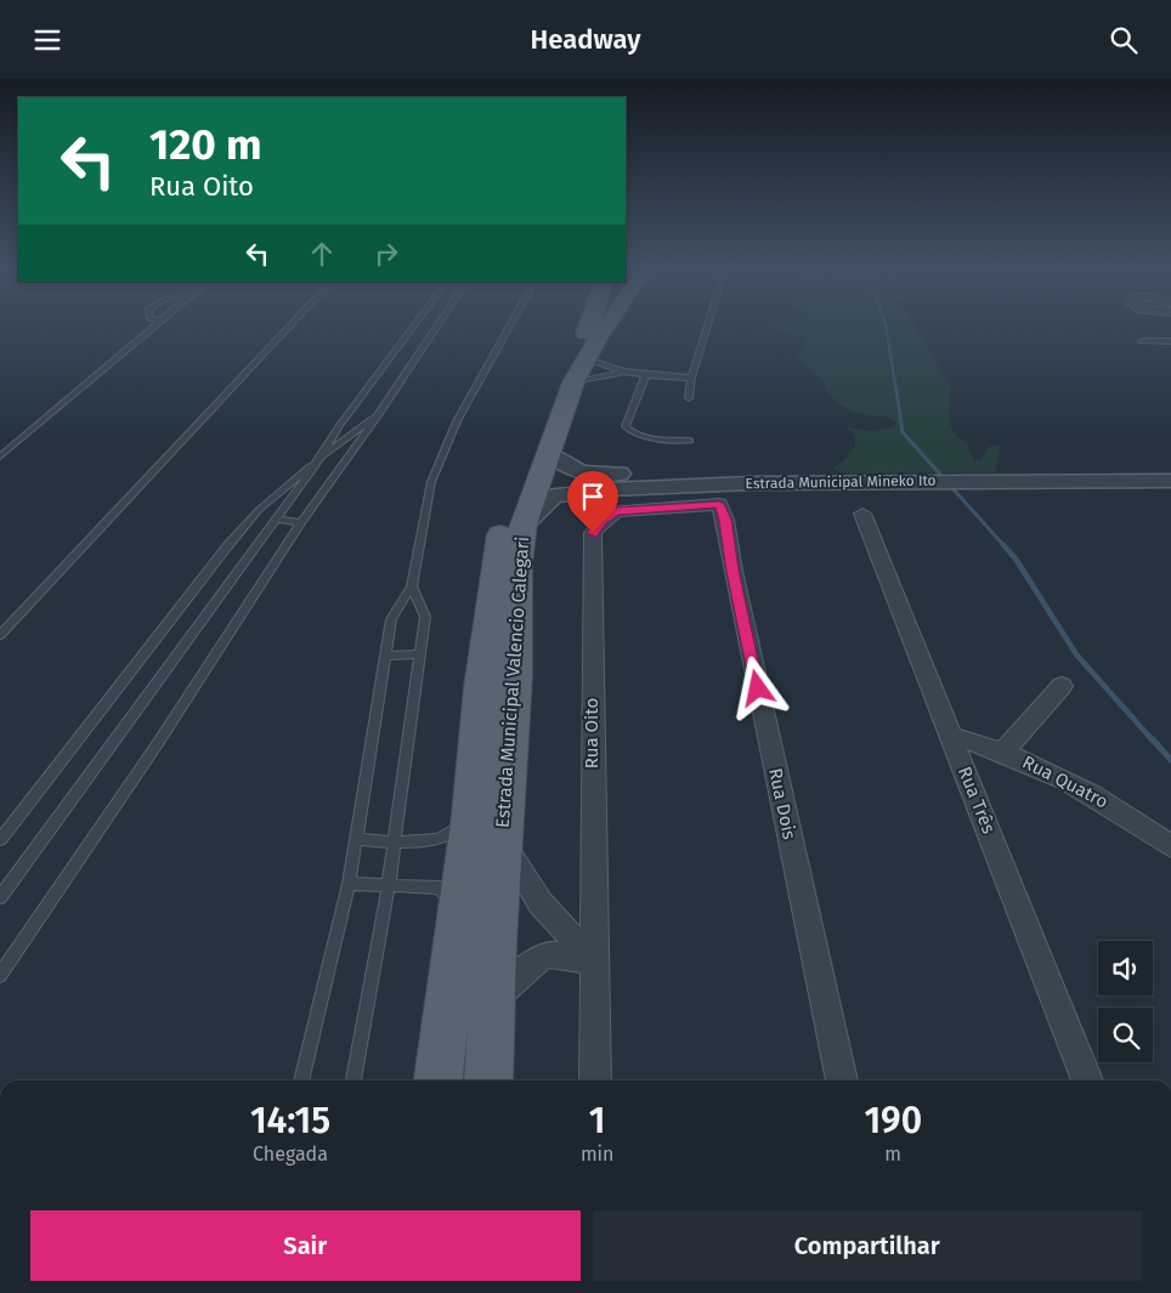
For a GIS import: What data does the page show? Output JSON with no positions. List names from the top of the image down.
{
  "streets": {
    "main road": ["Estrada Municipal Valencio Calegari"],
    "street": [
      "Estrada Municipal Mineko Ito",
      "Rua Oito",
      "Rua Quatro",
      "Rua Três",
      "Rua Dois"
    ]
  },
  "crossings": [
    ["Estrada Municipal Mineko Ito", "Estrada Municipal Valencio Calegari"],
    ["Rua Oito", "Rua Dois"],
    ["Rua Quatro", "Rua Três"]
  ],
  "page": {
    "header": "Headway",
    "turn": ["120 m", "Rua Oito"],
    "eta": [
      "14:15",
      "Chegada",
      "1",
      "min",
      "190",
      "m"
    ],
    "buttons": ["Sair", "Compartilhar"]
  }
}
